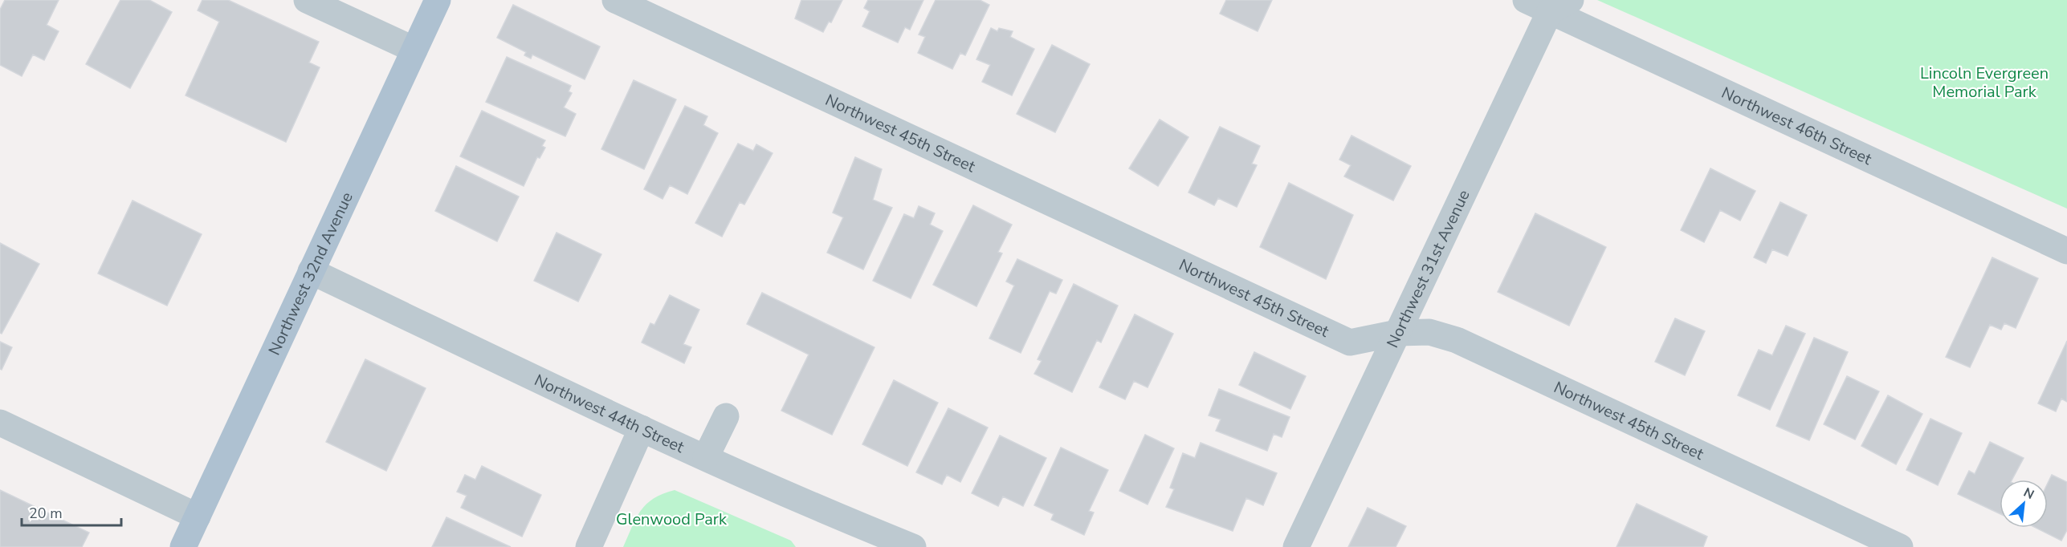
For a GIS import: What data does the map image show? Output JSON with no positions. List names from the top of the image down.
{
  "streets": {
    "main road": ["Northwest 32nd Avenue"],
    "street": [
      "Northwest 46th Street",
      "Northwest 45th Street",
      "Northwest 31st Avenue",
      "Northwest 44th Street"
    ]
  },
  "crossings": [
    ["Northwest 46th Street", "Northwest 31st Avenue"],
    ["Northwest 45th Street", "Northwest 31st Avenue"],
    ["Northwest 32nd Avenue", "Northwest 44th Street"]
  ],
  "parks": ["Lincoln Evergreen Memorial Park", "Glenwood Park"],
  "scale_bar": "20 m",
  "north": "top right"
}
